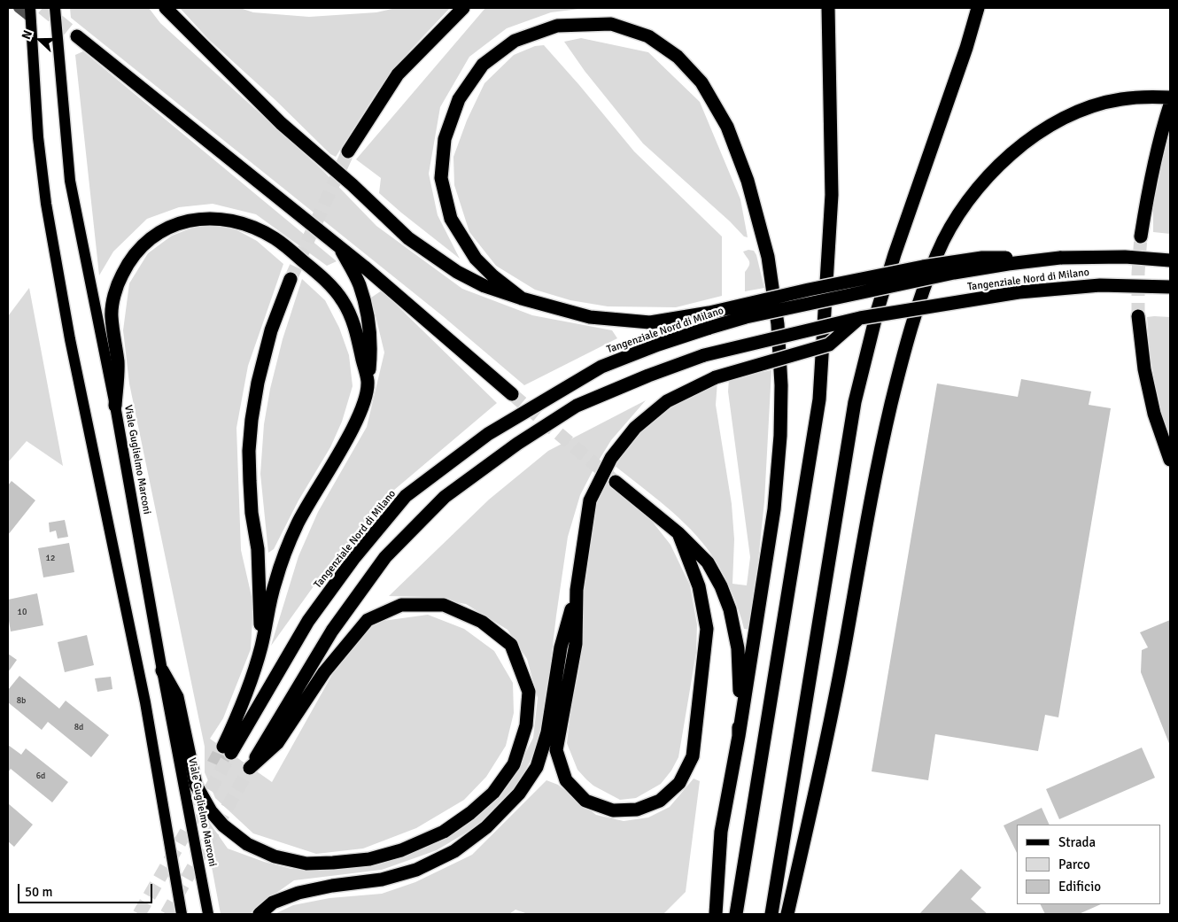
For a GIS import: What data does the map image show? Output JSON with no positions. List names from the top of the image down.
{
  "streets": {
    "highway": ["Tangenziale Nord di Milano"],
    "main road": ["Viale Guglielmo Marconi"]
  },
  "crossings": [
    ["Tangenziale Nord di Milano", "Viale Guglielmo Marconi"]
  ],
  "house_numbers": [
    "12",
    "10",
    "8b",
    "8d",
    "6d"
  ],
  "legend": ["Strada", "Parco", "Edificio"],
  "scale_bar": "50 m",
  "north": "left"
}
